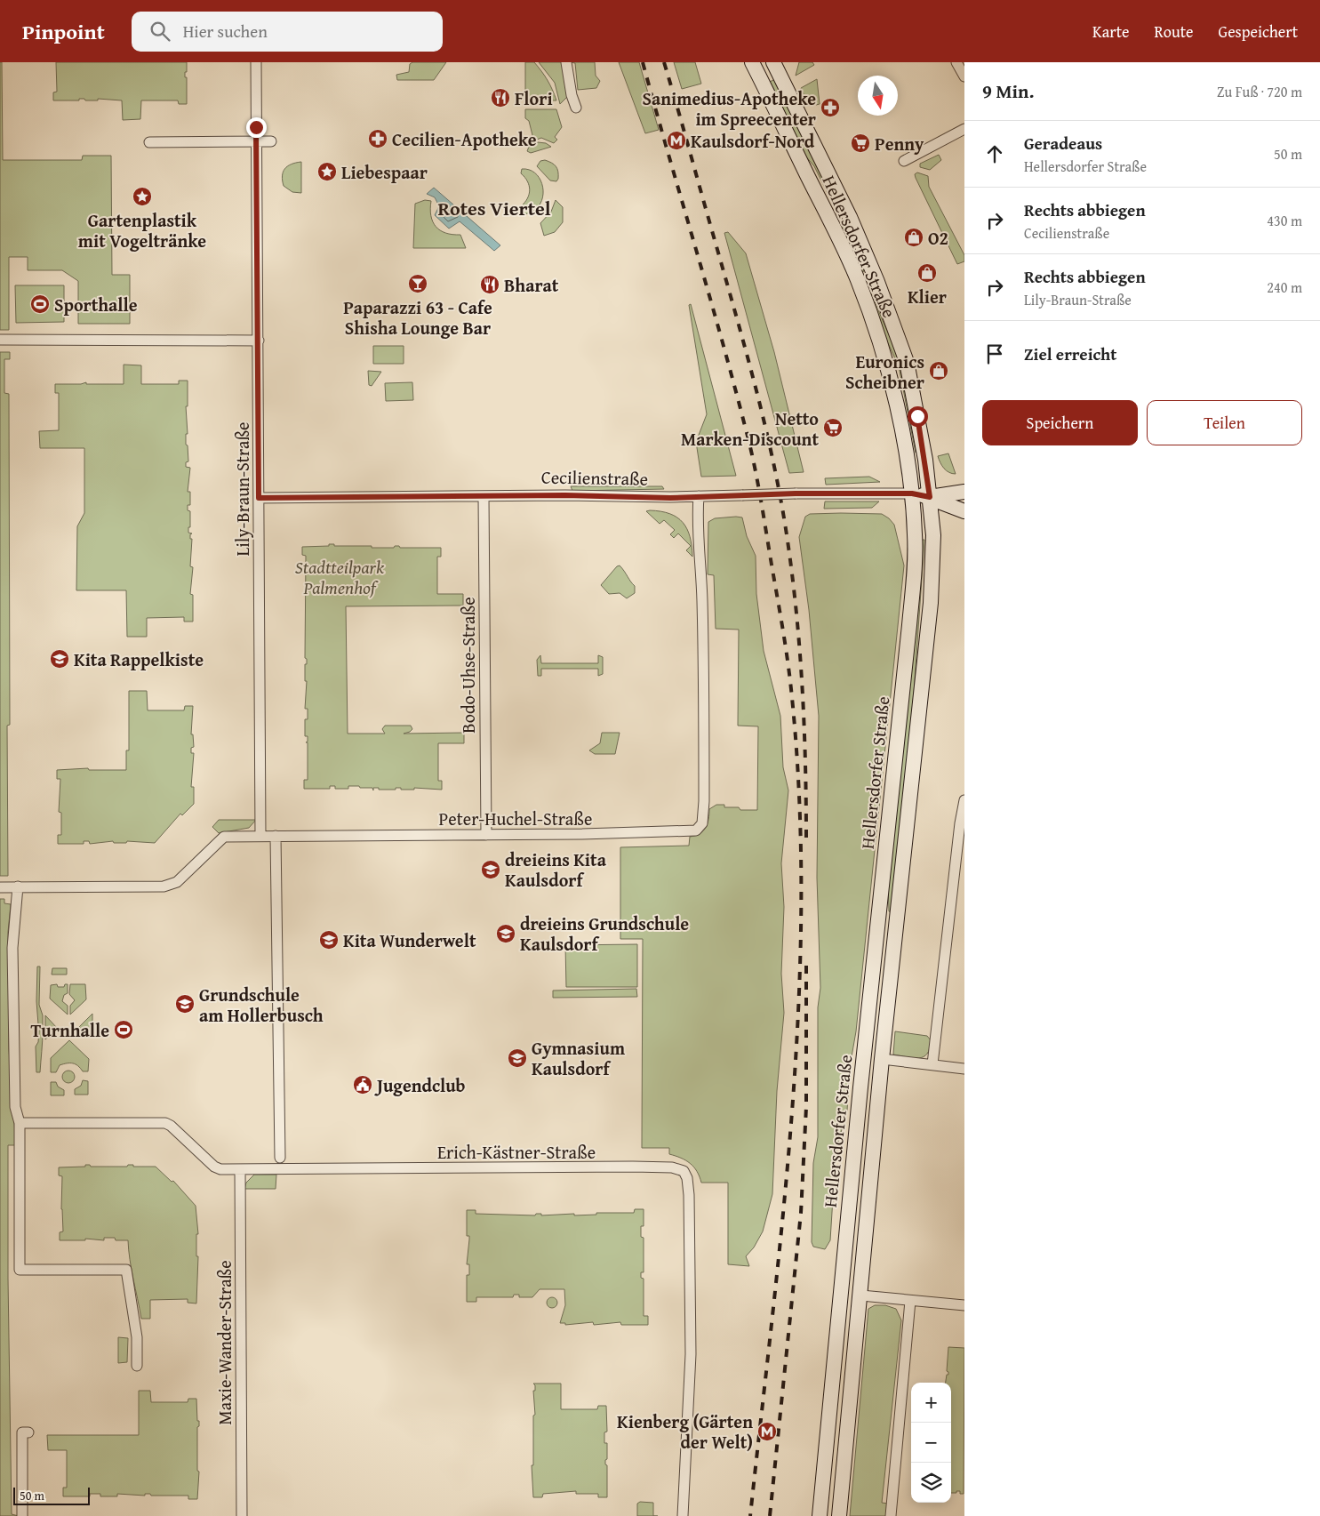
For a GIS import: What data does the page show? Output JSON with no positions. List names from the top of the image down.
{
  "streets": {
    "main road": ["Hellersdorfer Straße", "Cecilienstraße"],
    "street": [
      "Lily-Braun-Straße",
      "Bodo-Uhse-Straße",
      "Peter-Huchel-Straße",
      "Erich-Kästner-Straße",
      "Maxie-Wander-Straße"
    ]
  },
  "crossings": [
    ["Hellersdorfer Straße", "Cecilienstraße"],
    ["Cecilienstraße", "Lily-Braun-Straße"],
    ["Cecilienstraße", "Bodo-Uhse-Straße"],
    ["Cecilienstraße", "Peter-Huchel-Straße"],
    ["Lily-Braun-Straße", "Peter-Huchel-Straße"],
    ["Bodo-Uhse-Straße", "Peter-Huchel-Straße"],
    ["Erich-Kästner-Straße", "Maxie-Wander-Straße"]
  ],
  "districts": ["Rotes Viertel"],
  "parks": ["Stadtteilpark Palmenhof"],
  "places": {
    "restaurant": ["Flori", "Bharat"],
    "pharmacy": ["Sanimedius-Apotheke im Spreecenter", "Cecilien-Apotheke"],
    "metro station": ["Kaulsdorf-Nord", "Kienberg (Gärten der Welt)"],
    "supermarket": ["Penny", "Netto Marken-Discount"],
    "place": ["Liebespaar", "Gartenplastik mit Vogeltränke"],
    "shop": ["O2", "Klier", "Euronics Scheibner"],
    "bar": ["Paparazzi 63 - Cafe Shisha Lounge Bar"],
    "sports": ["Sporthalle", "Turnhalle"],
    "school or university": [
      "Kita Rappelkiste",
      "dreieins Kita Kaulsdorf",
      "dreieins Grundschule Kaulsdorf",
      "Kita Wunderwelt",
      "Grundschule am Hollerbusch",
      "Gymnasium Kaulsdorf"
    ],
    "public building": ["Jugendclub"]
  },
  "scale_bar": "50 m",
  "north": "bottom",
  "page": {
    "header": "Pinpoint",
    "search": "Hier suchen",
    "nav": ["Karte", "Route", "Gespeichert"],
    "heading": ["9 Min.", "Zu Fuß · 720 m"],
    "list": [
      ["Geradeaus", "Hellersdorfer Straße", "50 m"],
      ["Rechts abbiegen", "Cecilienstraße", "430 m"],
      ["Rechts abbiegen", "Lily-Braun-Straße", "240 m"],
      "Ziel erreicht"
    ],
    "buttons": ["Speichern", "Teilen"],
    "map_buttons": ["+", "−"],
    "scale": "50 m"
  }
}
